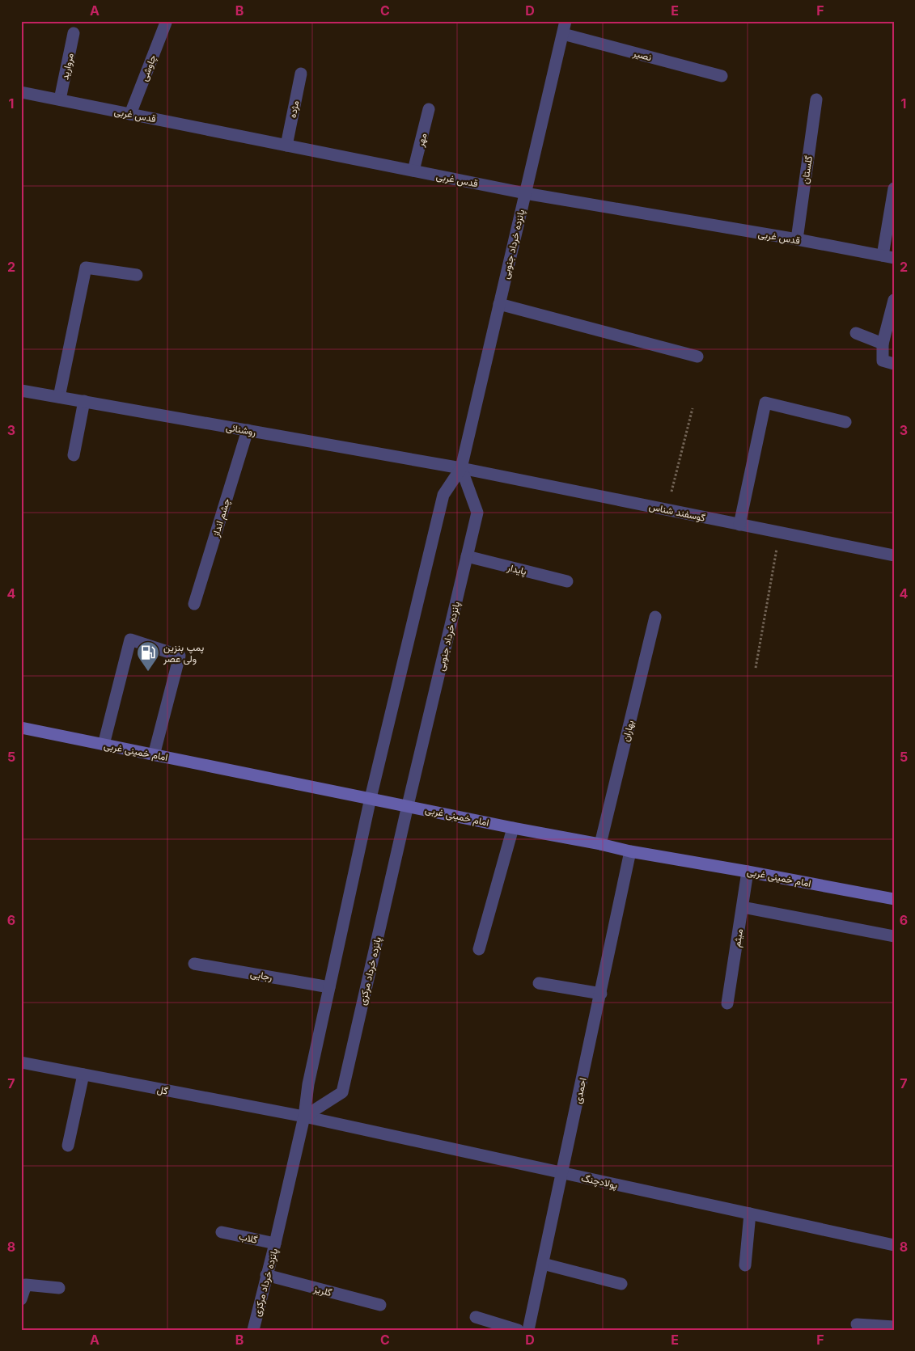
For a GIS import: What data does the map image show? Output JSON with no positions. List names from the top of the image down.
{
  "streets": {
    "main road": ["امام خمینی غربی"],
    "street": [
      "نصیر",
      "مروارید",
      "چاوشی",
      "مژده",
      "قدس غربی",
      "مهر",
      "گلستان",
      "پانزده خرداد جنوبی",
      "روشنائی",
      "گوسفند شناس",
      "چشم انداز",
      "پایدار",
      "بهاران",
      "میثم",
      "پانزده خرداد مرکزی",
      "رجایی",
      "گل",
      "احمدی",
      "پولادچنگ",
      "گلاب",
      "گلریز"
    ]
  },
  "crossings": [
    ["نصیر", "پانزده خرداد جنوبی"],
    ["مروارید", "قدس غربی"],
    ["چاوشی", "قدس غربی"],
    ["مژده", "قدس غربی"],
    ["قدس غربی", "مهر"],
    ["قدس غربی", "گلستان"],
    ["قدس غربی", "پانزده خرداد جنوبی"],
    ["پانزده خرداد جنوبی", "روشنائی"],
    ["پانزده خرداد جنوبی", "گوسفند شناس"],
    ["پانزده خرداد جنوبی", "پایدار"],
    ["پانزده خرداد جنوبی", "امام خمینی غربی"],
    ["پانزده خرداد جنوبی", "پانزده خرداد مرکزی"],
    ["روشنائی", "گوسفند شناس"],
    ["روشنائی", "چشم انداز"],
    ["بهاران", "امام خمینی غربی"],
    ["امام خمینی غربی", "میثم"],
    ["امام خمینی غربی", "پانزده خرداد مرکزی"],
    ["امام خمینی غربی", "احمدی"],
    ["پانزده خرداد مرکزی", "رجایی"],
    ["پانزده خرداد مرکزی", "گل"],
    ["پانزده خرداد مرکزی", "پولادچنگ"],
    ["پانزده خرداد مرکزی", "گلاب"],
    ["پانزده خرداد مرکزی", "گلریز"],
    ["گل", "پولادچنگ"],
    ["احمدی", "پولادچنگ"]
  ],
  "places": {
    "fuel station": ["پمپ بنزین ولی عصر"]
  },
  "grid": {
    "columns": [
      "A",
      "B",
      "C",
      "D",
      "E",
      "F"
    ],
    "rows": [
      "1",
      "2",
      "3",
      "4",
      "5",
      "6",
      "7",
      "8"
    ]
  }
}
